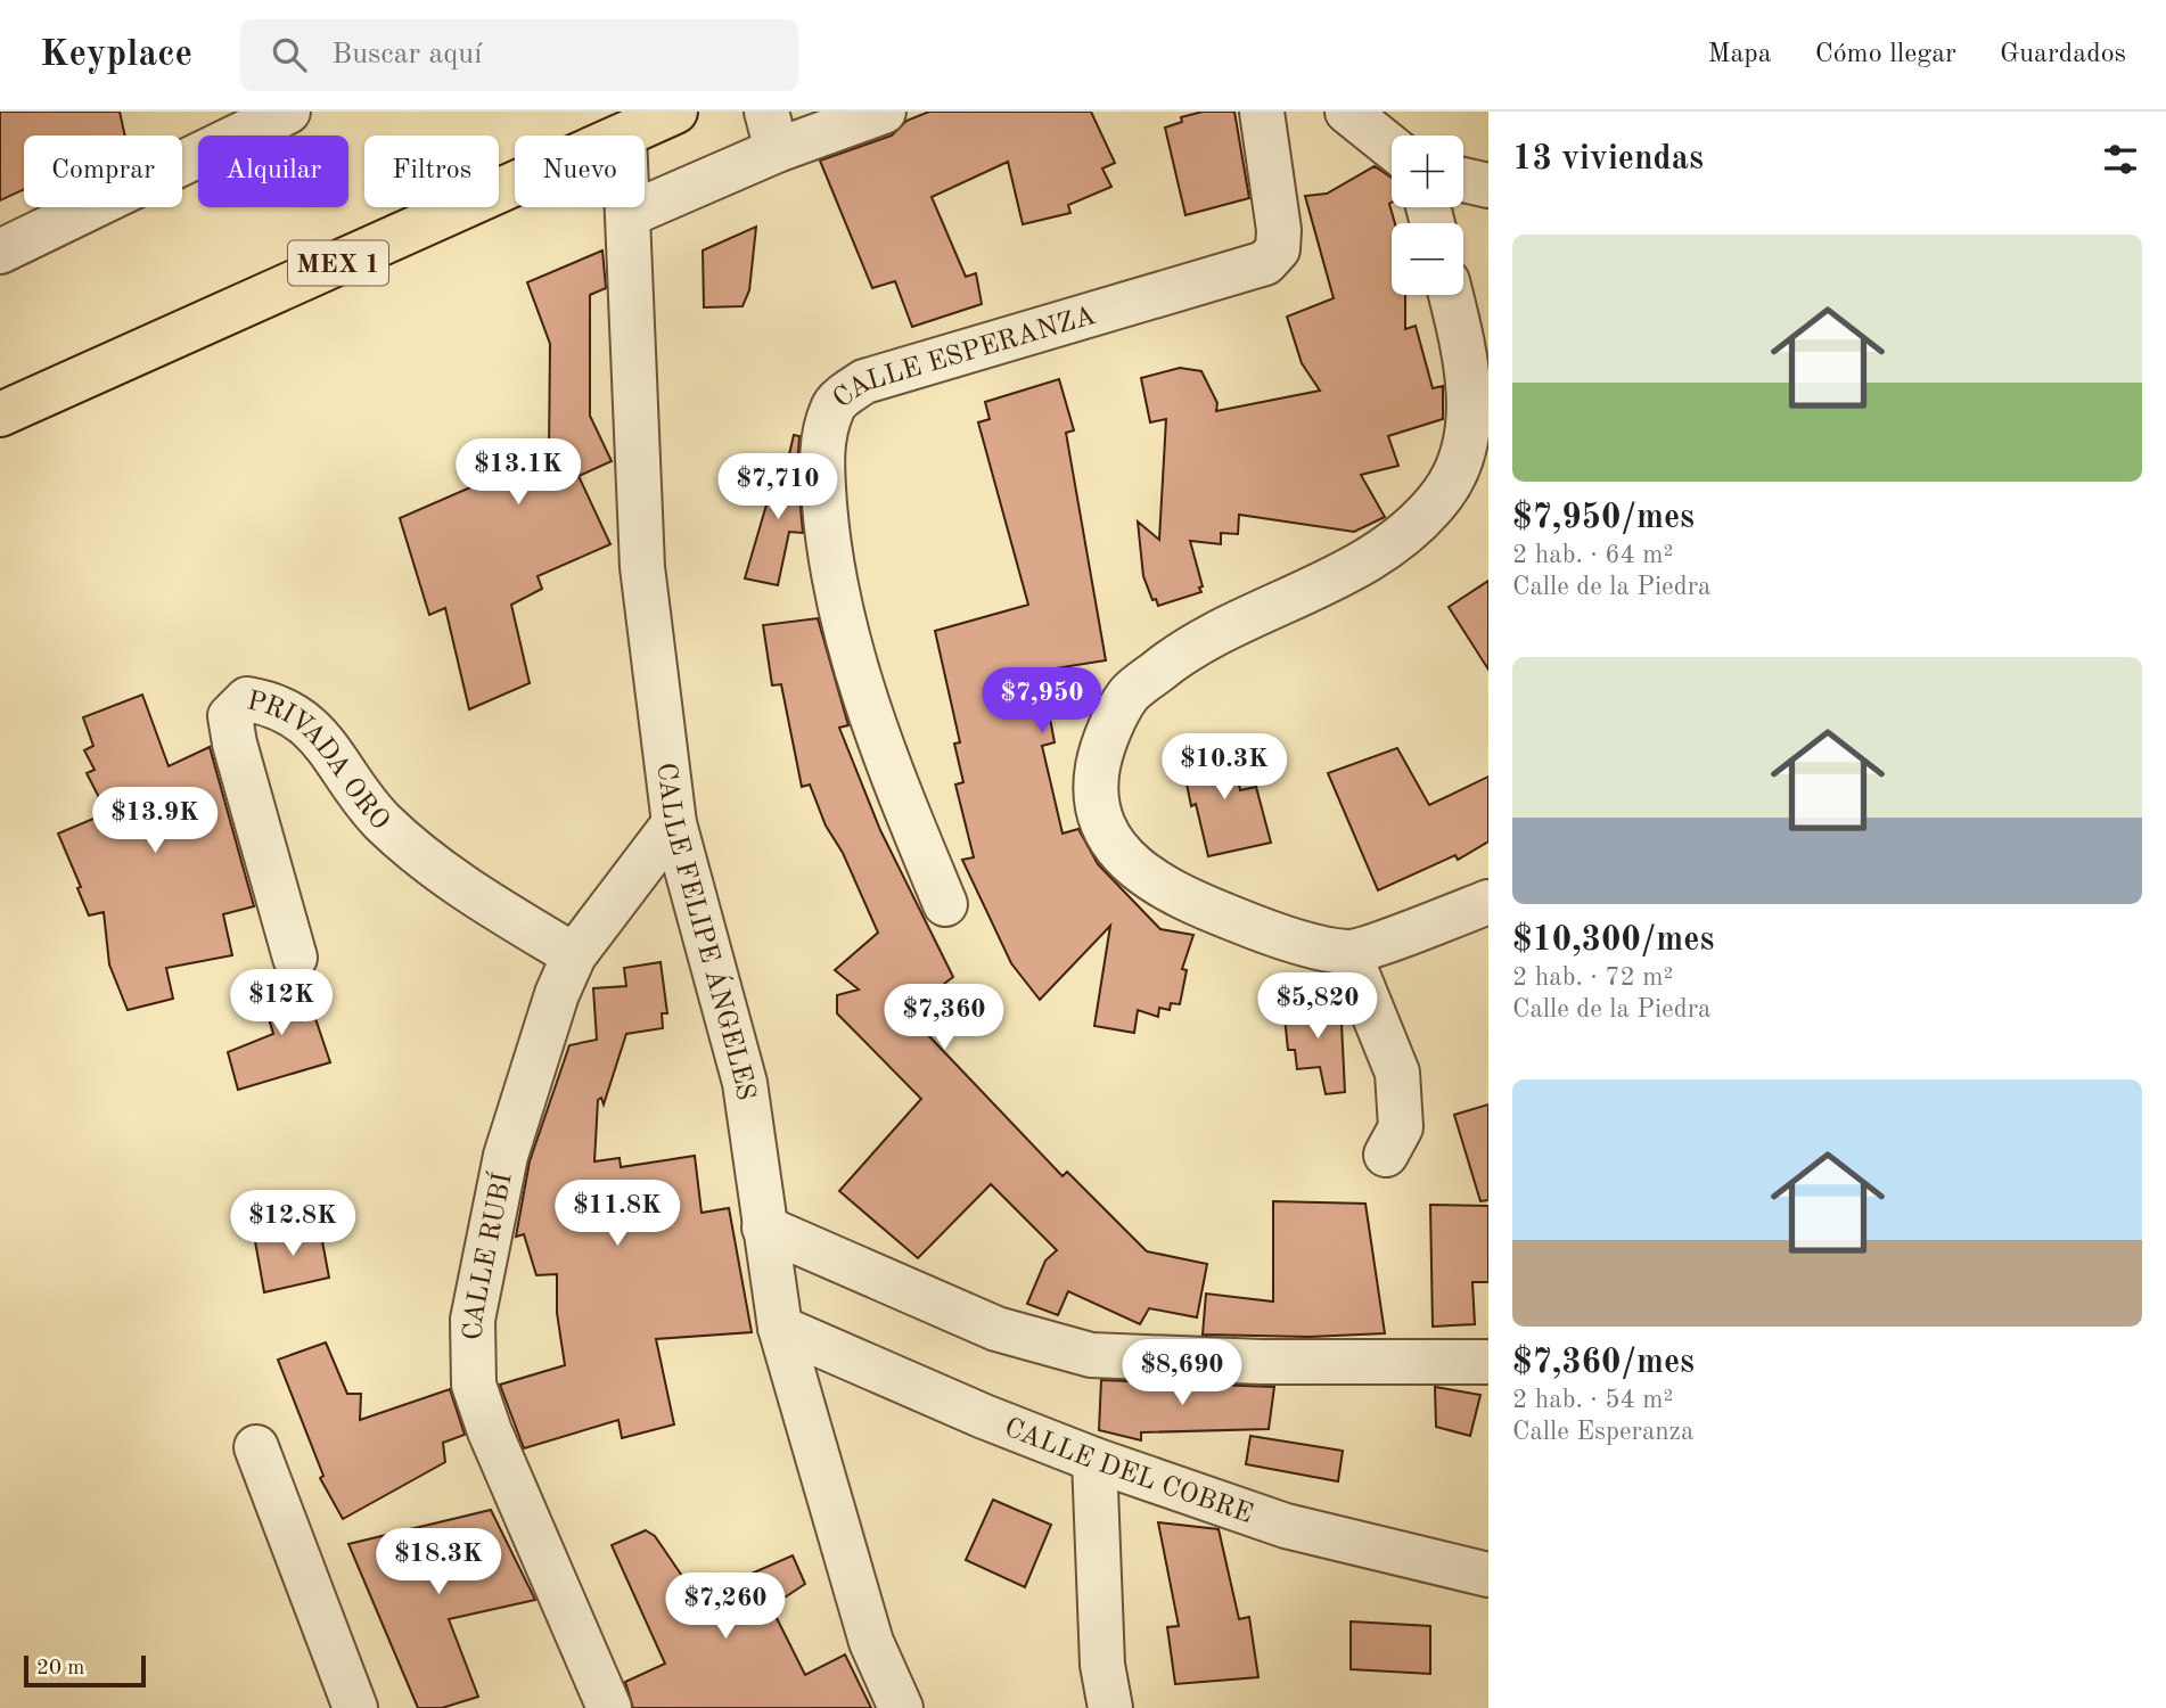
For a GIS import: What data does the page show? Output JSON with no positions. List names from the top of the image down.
{
  "streets": {
    "main road": ["MEX 1"],
    "street": [
      "CALLE ESPERANZA",
      "PRIVADA ORO",
      "CALLE FELIPE ÁNGELES",
      "CALLE RUBÍ",
      "CALLE DEL COBRE"
    ]
  },
  "crossings": [
    ["PRIVADA ORO", "CALLE RUBÍ"],
    ["CALLE FELIPE ÁNGELES", "CALLE RUBÍ"],
    ["CALLE FELIPE ÁNGELES", "CALLE DEL COBRE"]
  ],
  "scale_bar": "20 m",
  "page": {
    "header": "Keyplace",
    "search": "Buscar aquí",
    "nav": ["Mapa", "Cómo llegar", "Guardados"],
    "heading": "13 viviendas",
    "map_buttons": ["+", "−"],
    "chip": [
      "Comprar",
      "Alquilar",
      "Filtros",
      "Nuevo"
    ],
    "list": [
      {
        "name": "$7,950/mes",
        "note": "2 hab. · 64 m² · Calle de la Piedra"
      },
      {
        "name": "$10,300/mes",
        "note": "2 hab. · 72 m² · Calle de la Piedra"
      },
      {
        "name": "$7,360/mes",
        "note": "2 hab. · 54 m² · Calle Esperanza"
      }
    ],
    "price": [
      "$13.1K",
      "$7,710",
      "$7,950",
      "$10.3K",
      "$13.9K",
      "$12K",
      "$5,820",
      "$7,360",
      "$11.8K",
      "$12.8K",
      "$8,690",
      "$18.3K",
      "$7,260"
    ],
    "scale": "20 m"
  }
}
